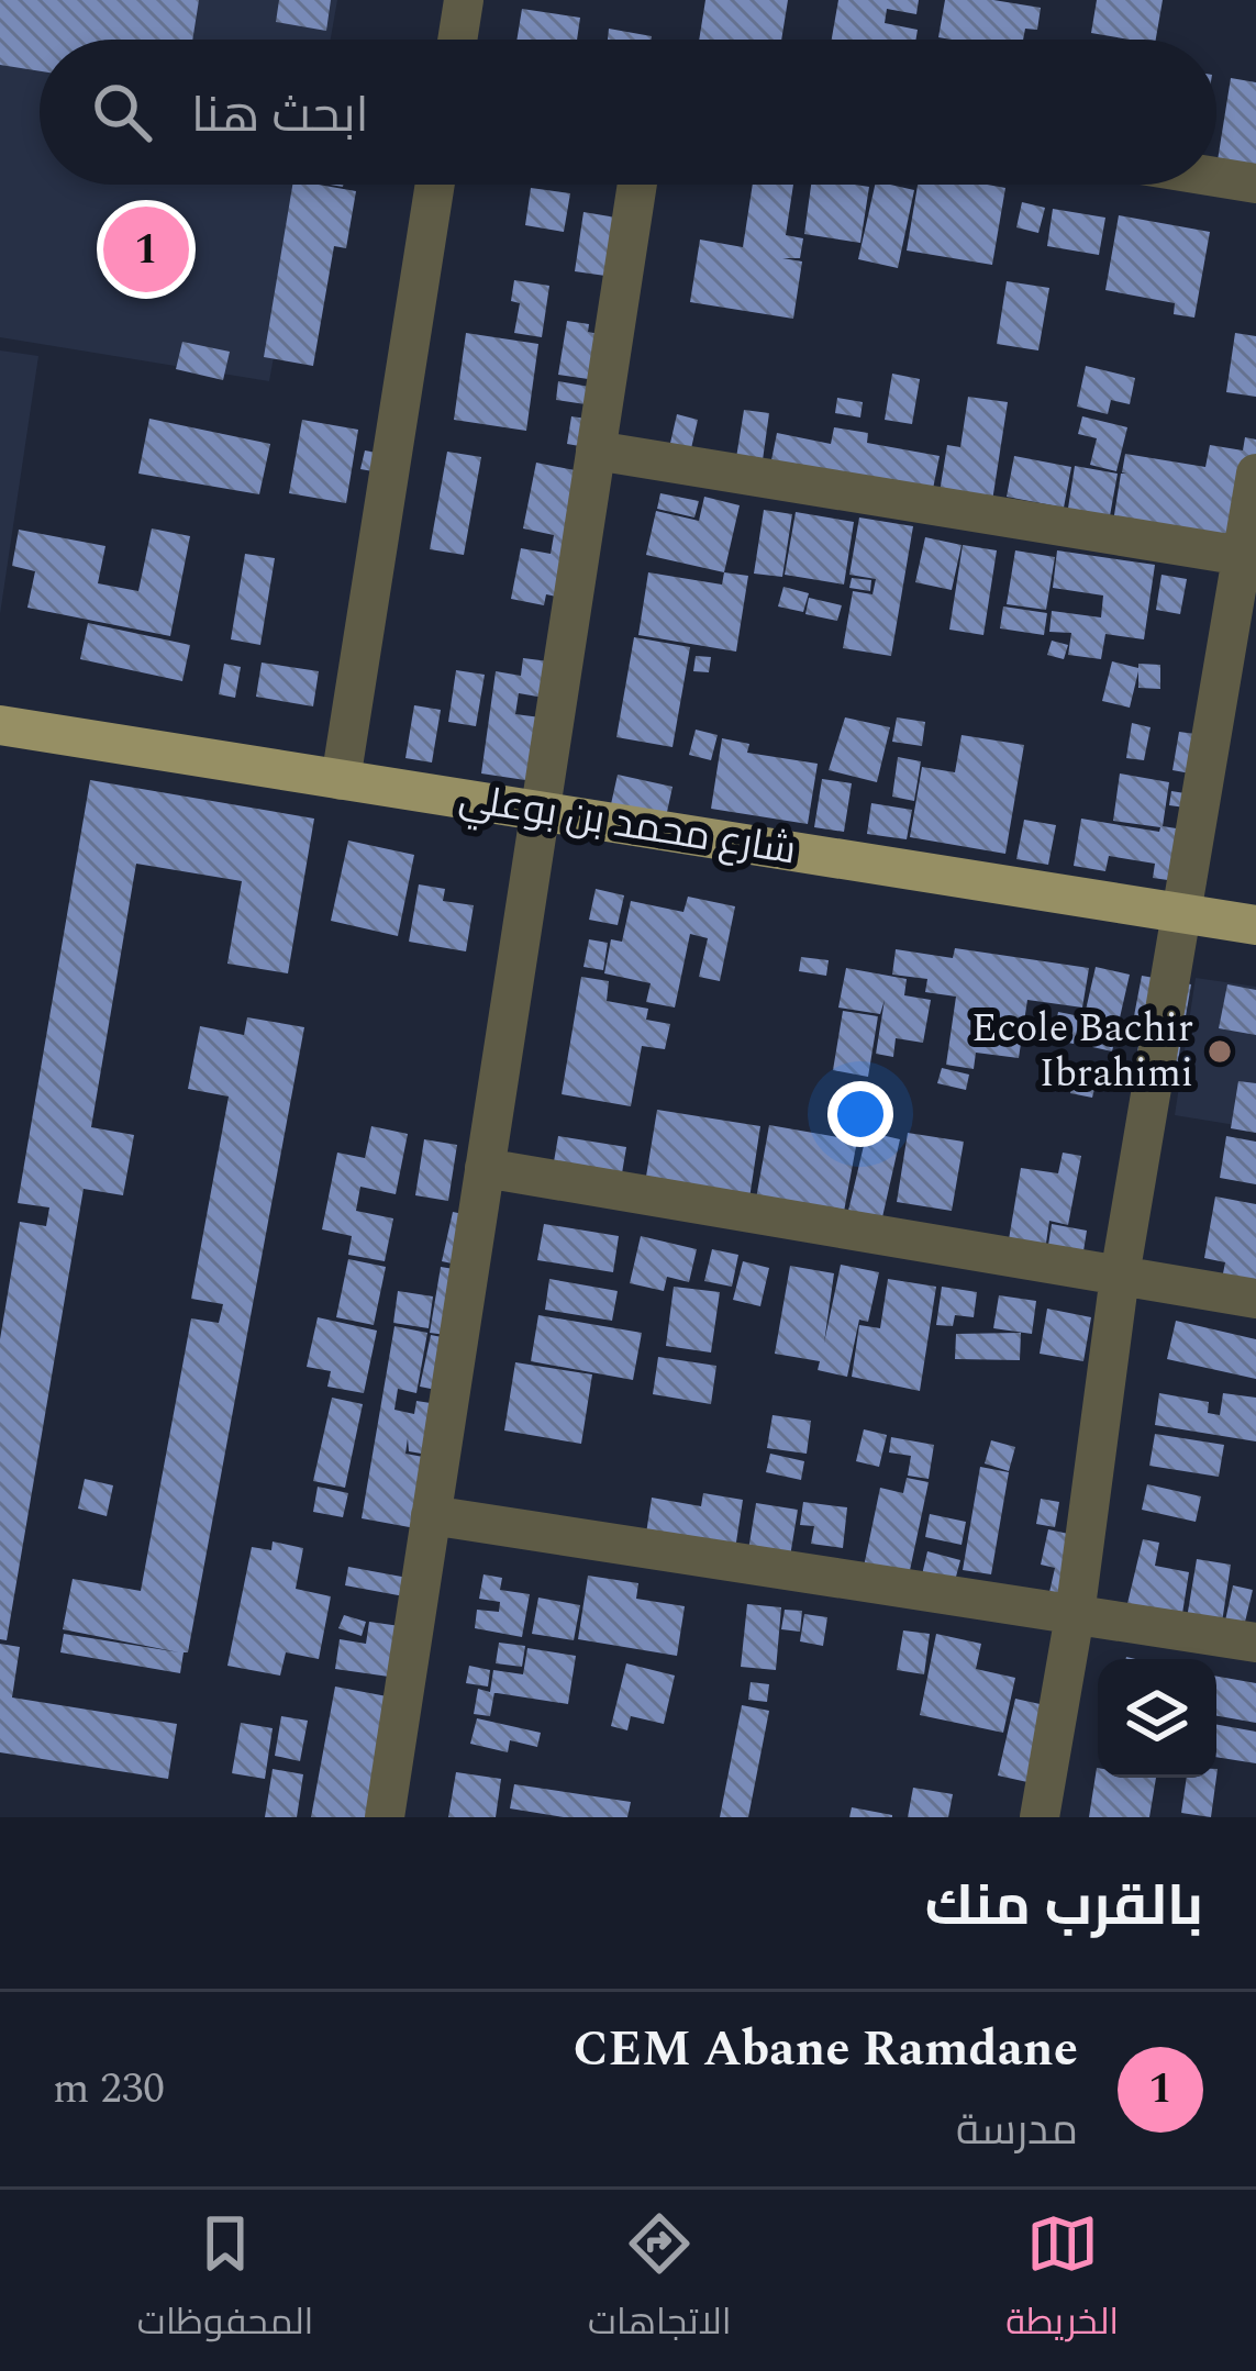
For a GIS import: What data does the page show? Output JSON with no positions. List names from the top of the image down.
{
  "streets": {
    "main road": ["شارع محمد بن بوعلي"]
  },
  "places": ["Ecole Bachir Ibrahimi"],
  "page": {
    "search": "ابحث هنا",
    "pins": "1",
    "heading": "بالقرب منك",
    "list": [
      {
        "mark": "1",
        "name": "CEM Abane Ramdane",
        "note": "مدرسة",
        "value": "230 m"
      }
    ],
    "nav": ["الخريطة", "الاتجاهات", "المحفوظات"]
  }
}
